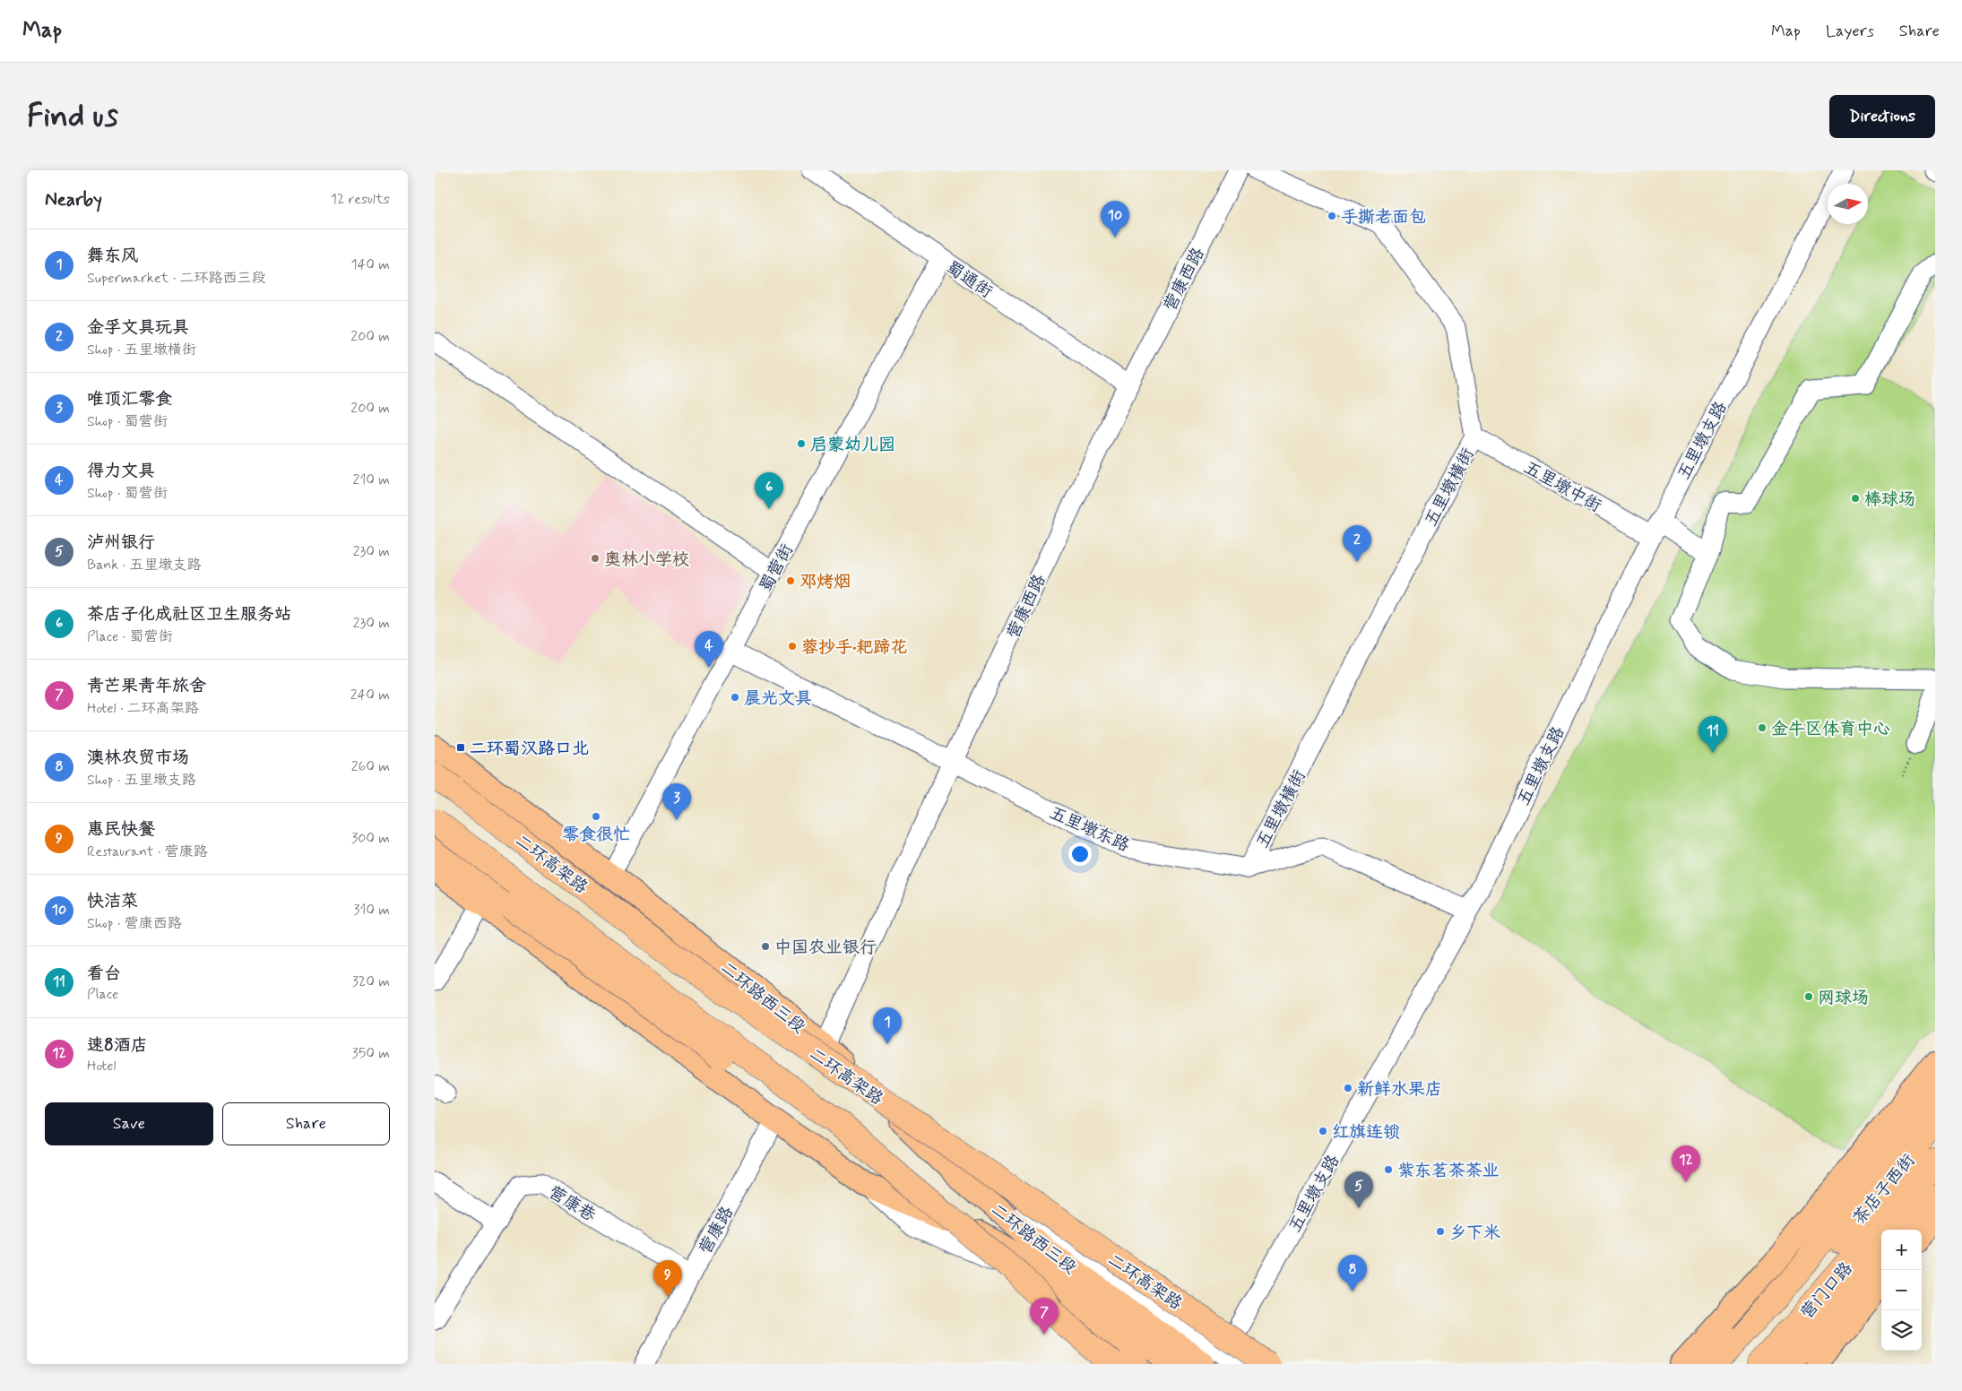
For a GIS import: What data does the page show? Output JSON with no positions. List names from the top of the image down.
{
  "streets": {
    "highway": ["二环高架路", "茶店子西街", "营门口路"],
    "main road": ["二环路西三段"],
    "street": [
      "蜀通街",
      "营康西路",
      "五里墩支路",
      "五里墩中街",
      "五里墩横街",
      "蜀营街",
      "五里墩东路",
      "营康巷",
      "营康路"
    ]
  },
  "crossings": [
    ["蜀通街", "营康西路"],
    ["蜀通街", "蜀营街"],
    ["营康西路", "五里墩东路"],
    ["营康西路", "二环路西三段"],
    ["五里墩支路", "五里墩中街"],
    ["五里墩支路", "五里墩东路"],
    ["五里墩中街", "五里墩横街"],
    ["五里墩横街", "五里墩东路"],
    ["蜀营街", "五里墩东路"],
    ["蜀营街", "二环路西三段"],
    ["二环路西三段", "营康路"],
    ["茶店子西街", "营门口路"],
    ["营康巷", "营康路"]
  ],
  "places": {
    "other": [
      "手撕老面包",
      "启蒙幼儿园",
      "棒球场",
      "奥林小学校",
      "邓烤烟",
      "蓉抄手·耙蹄花",
      "晨光文具",
      "金牛区体育中心",
      "零食很忙",
      "中国农业银行",
      "网球场",
      "新鲜水果店",
      "红旗连锁",
      "紫东茗茶茶业",
      "乡下米"
    ],
    "transit": ["二环蜀汉路口北"]
  },
  "north": "right",
  "page": {
    "header": "Map",
    "nav": ["Map", "Layers", "Share"],
    "buttons": [
      "Directions",
      ["Save", "Share"]
    ],
    "title": "Find us",
    "heading": ["Nearby", "12 results"],
    "pins": [
      "10",
      "6",
      "2",
      "4",
      "11",
      "3",
      "1",
      "12",
      "5",
      "8",
      "9",
      "7"
    ],
    "list": [
      {
        "mark": "1",
        "name": "舞东风",
        "note": "Supermarket · 二环路西三段",
        "value": "140 m"
      },
      {
        "mark": "2",
        "name": "金孚文具玩具",
        "note": "Shop · 五里墩横街",
        "value": "200 m"
      },
      {
        "mark": "3",
        "name": "唯顶汇零食",
        "note": "Shop · 蜀营街",
        "value": "200 m"
      },
      {
        "mark": "4",
        "name": "得力文具",
        "note": "Shop · 蜀营街",
        "value": "210 m"
      },
      {
        "mark": "5",
        "name": "泸州银行",
        "note": "Bank · 五里墩支路",
        "value": "230 m"
      },
      {
        "mark": "6",
        "name": "茶店子化成社区卫生服务站",
        "note": "Place · 蜀营街",
        "value": "230 m"
      },
      {
        "mark": "7",
        "name": "青芒果青年旅舍",
        "note": "Hotel · 二环高架路",
        "value": "240 m"
      },
      {
        "mark": "8",
        "name": "澳林农贸市场",
        "note": "Shop · 五里墩支路",
        "value": "260 m"
      },
      {
        "mark": "9",
        "name": "惠民快餐",
        "note": "Restaurant · 营康路",
        "value": "300 m"
      },
      {
        "mark": "10",
        "name": "快洁菜",
        "note": "Shop · 营康西路",
        "value": "310 m"
      },
      {
        "mark": "11",
        "name": "看台",
        "note": "Place",
        "value": "320 m"
      },
      {
        "mark": "12",
        "name": "速8酒店",
        "note": "Hotel",
        "value": "350 m"
      }
    ],
    "map_buttons": ["+", "−"]
  }
}
